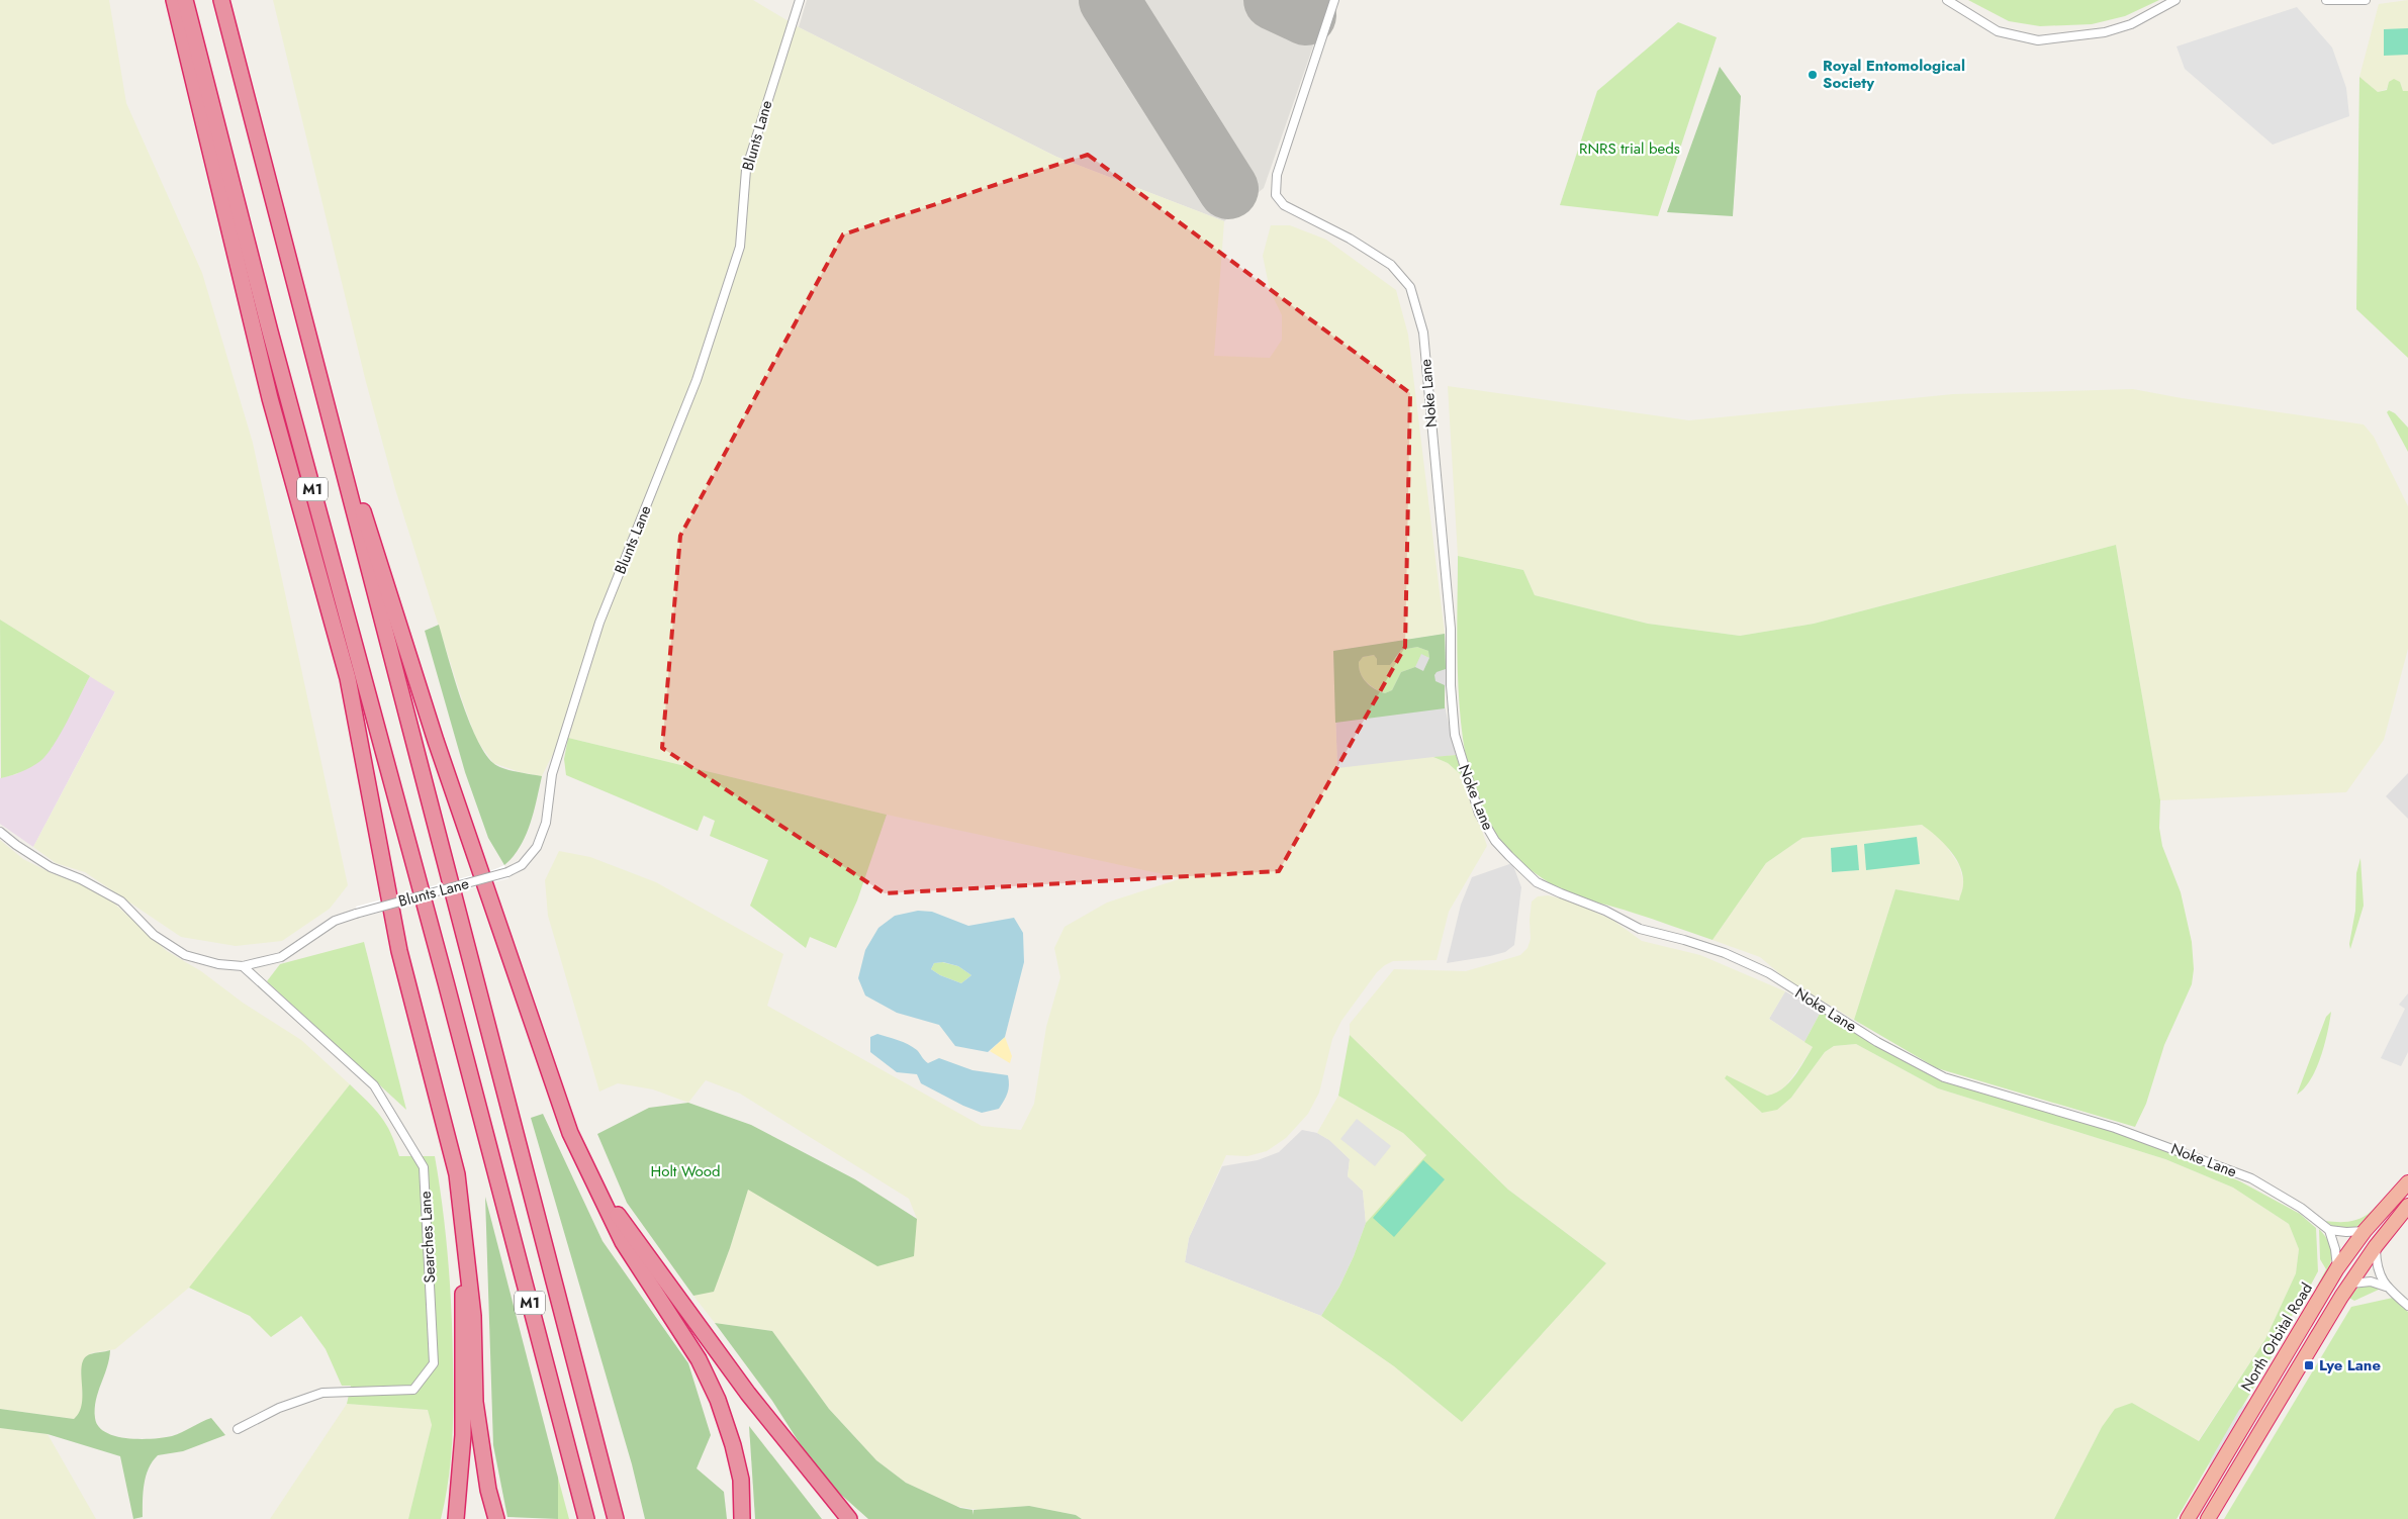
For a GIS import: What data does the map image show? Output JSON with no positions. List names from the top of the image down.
{
  "streets": {
    "highway": ["M1", "North Orbital Road"],
    "street": ["Blunts Lane", "Noke Lane", "Searches Lane"]
  },
  "crossings": [
    ["Blunts Lane", "Searches Lane"]
  ],
  "parks": ["RNRS trial beds", "Holt Wood"],
  "places": {
    "other": ["Royal Entomological Society"],
    "transit": ["Lye Lane"]
  }
}
